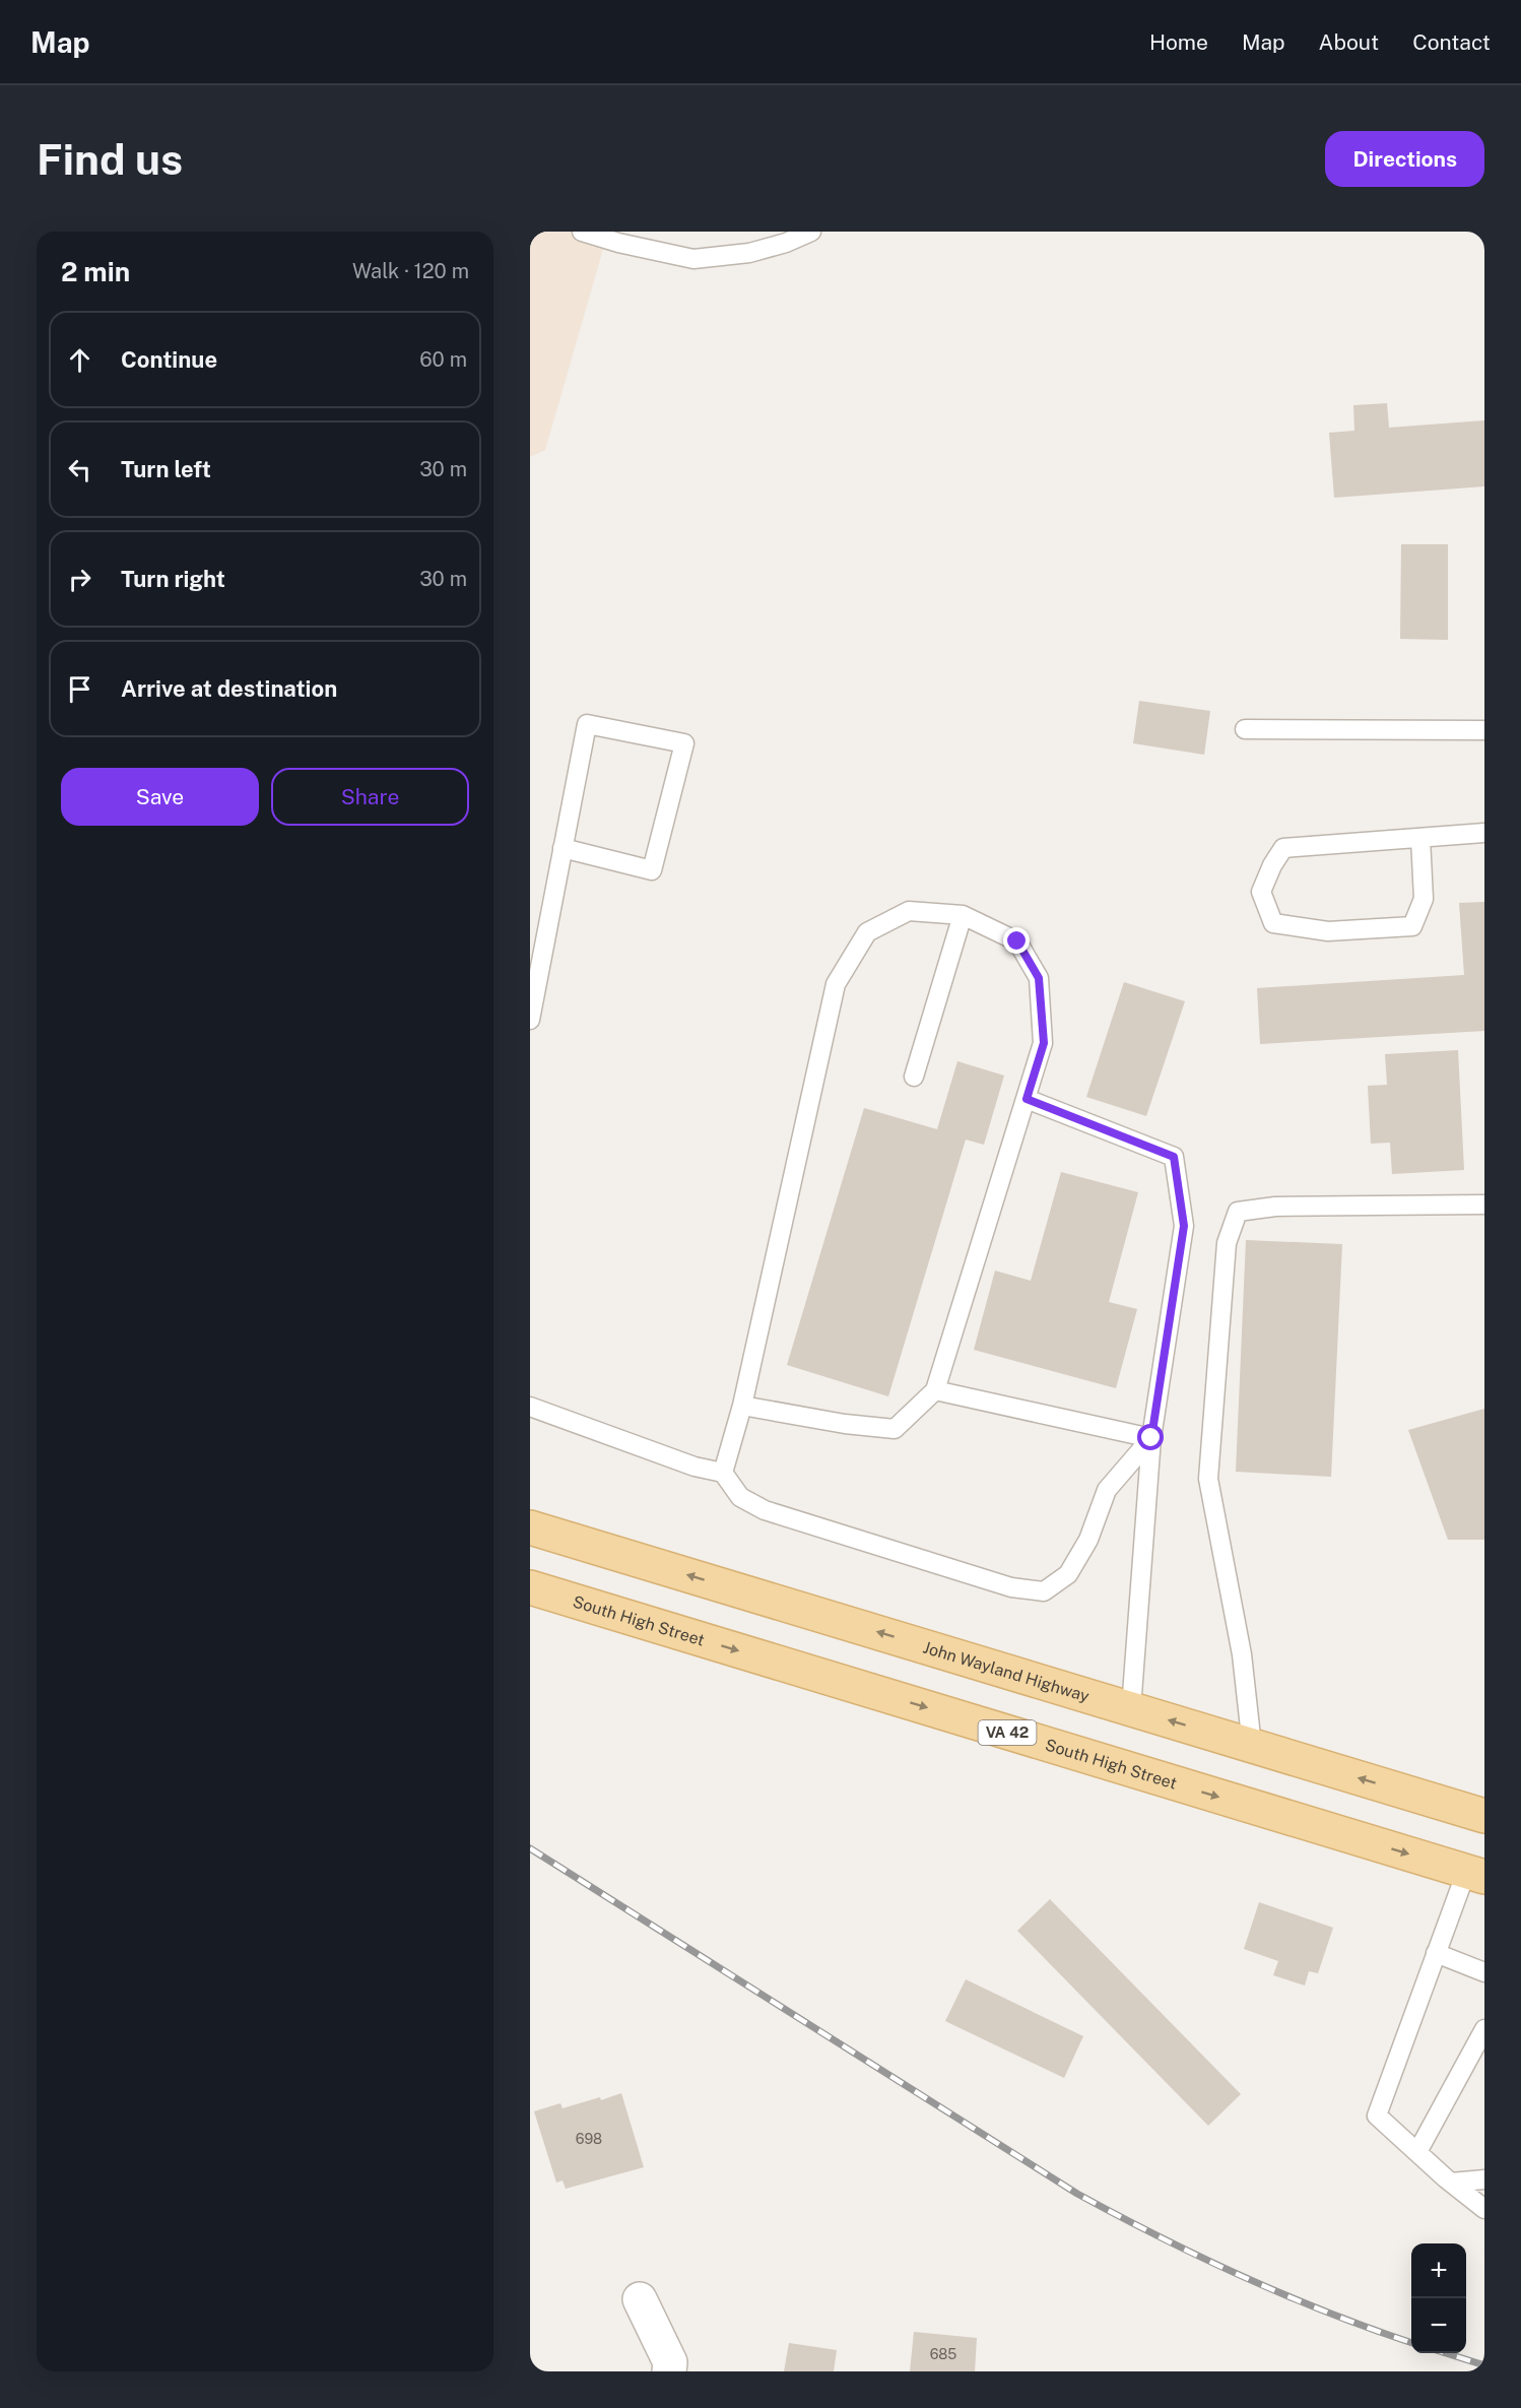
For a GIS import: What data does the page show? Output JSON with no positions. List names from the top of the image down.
{
  "streets": {
    "main road": ["South High Street", "John Wayland Highway", "VA 42"]
  },
  "one_way": ["South High Street", "John Wayland Highway"],
  "house_numbers": ["698", "685"],
  "page": {
    "header": "Map",
    "nav": [
      "Home",
      "Map",
      "About",
      "Contact"
    ],
    "buttons": [
      "Directions",
      ["Save", "Share"]
    ],
    "title": "Find us",
    "heading": ["2 min", "Walk · 120 m"],
    "list": [
      ["Continue", "60 m"],
      ["Turn left", "30 m"],
      ["Turn right", "30 m"],
      "Arrive at destination"
    ],
    "map_buttons": ["+", "−"]
  }
}
